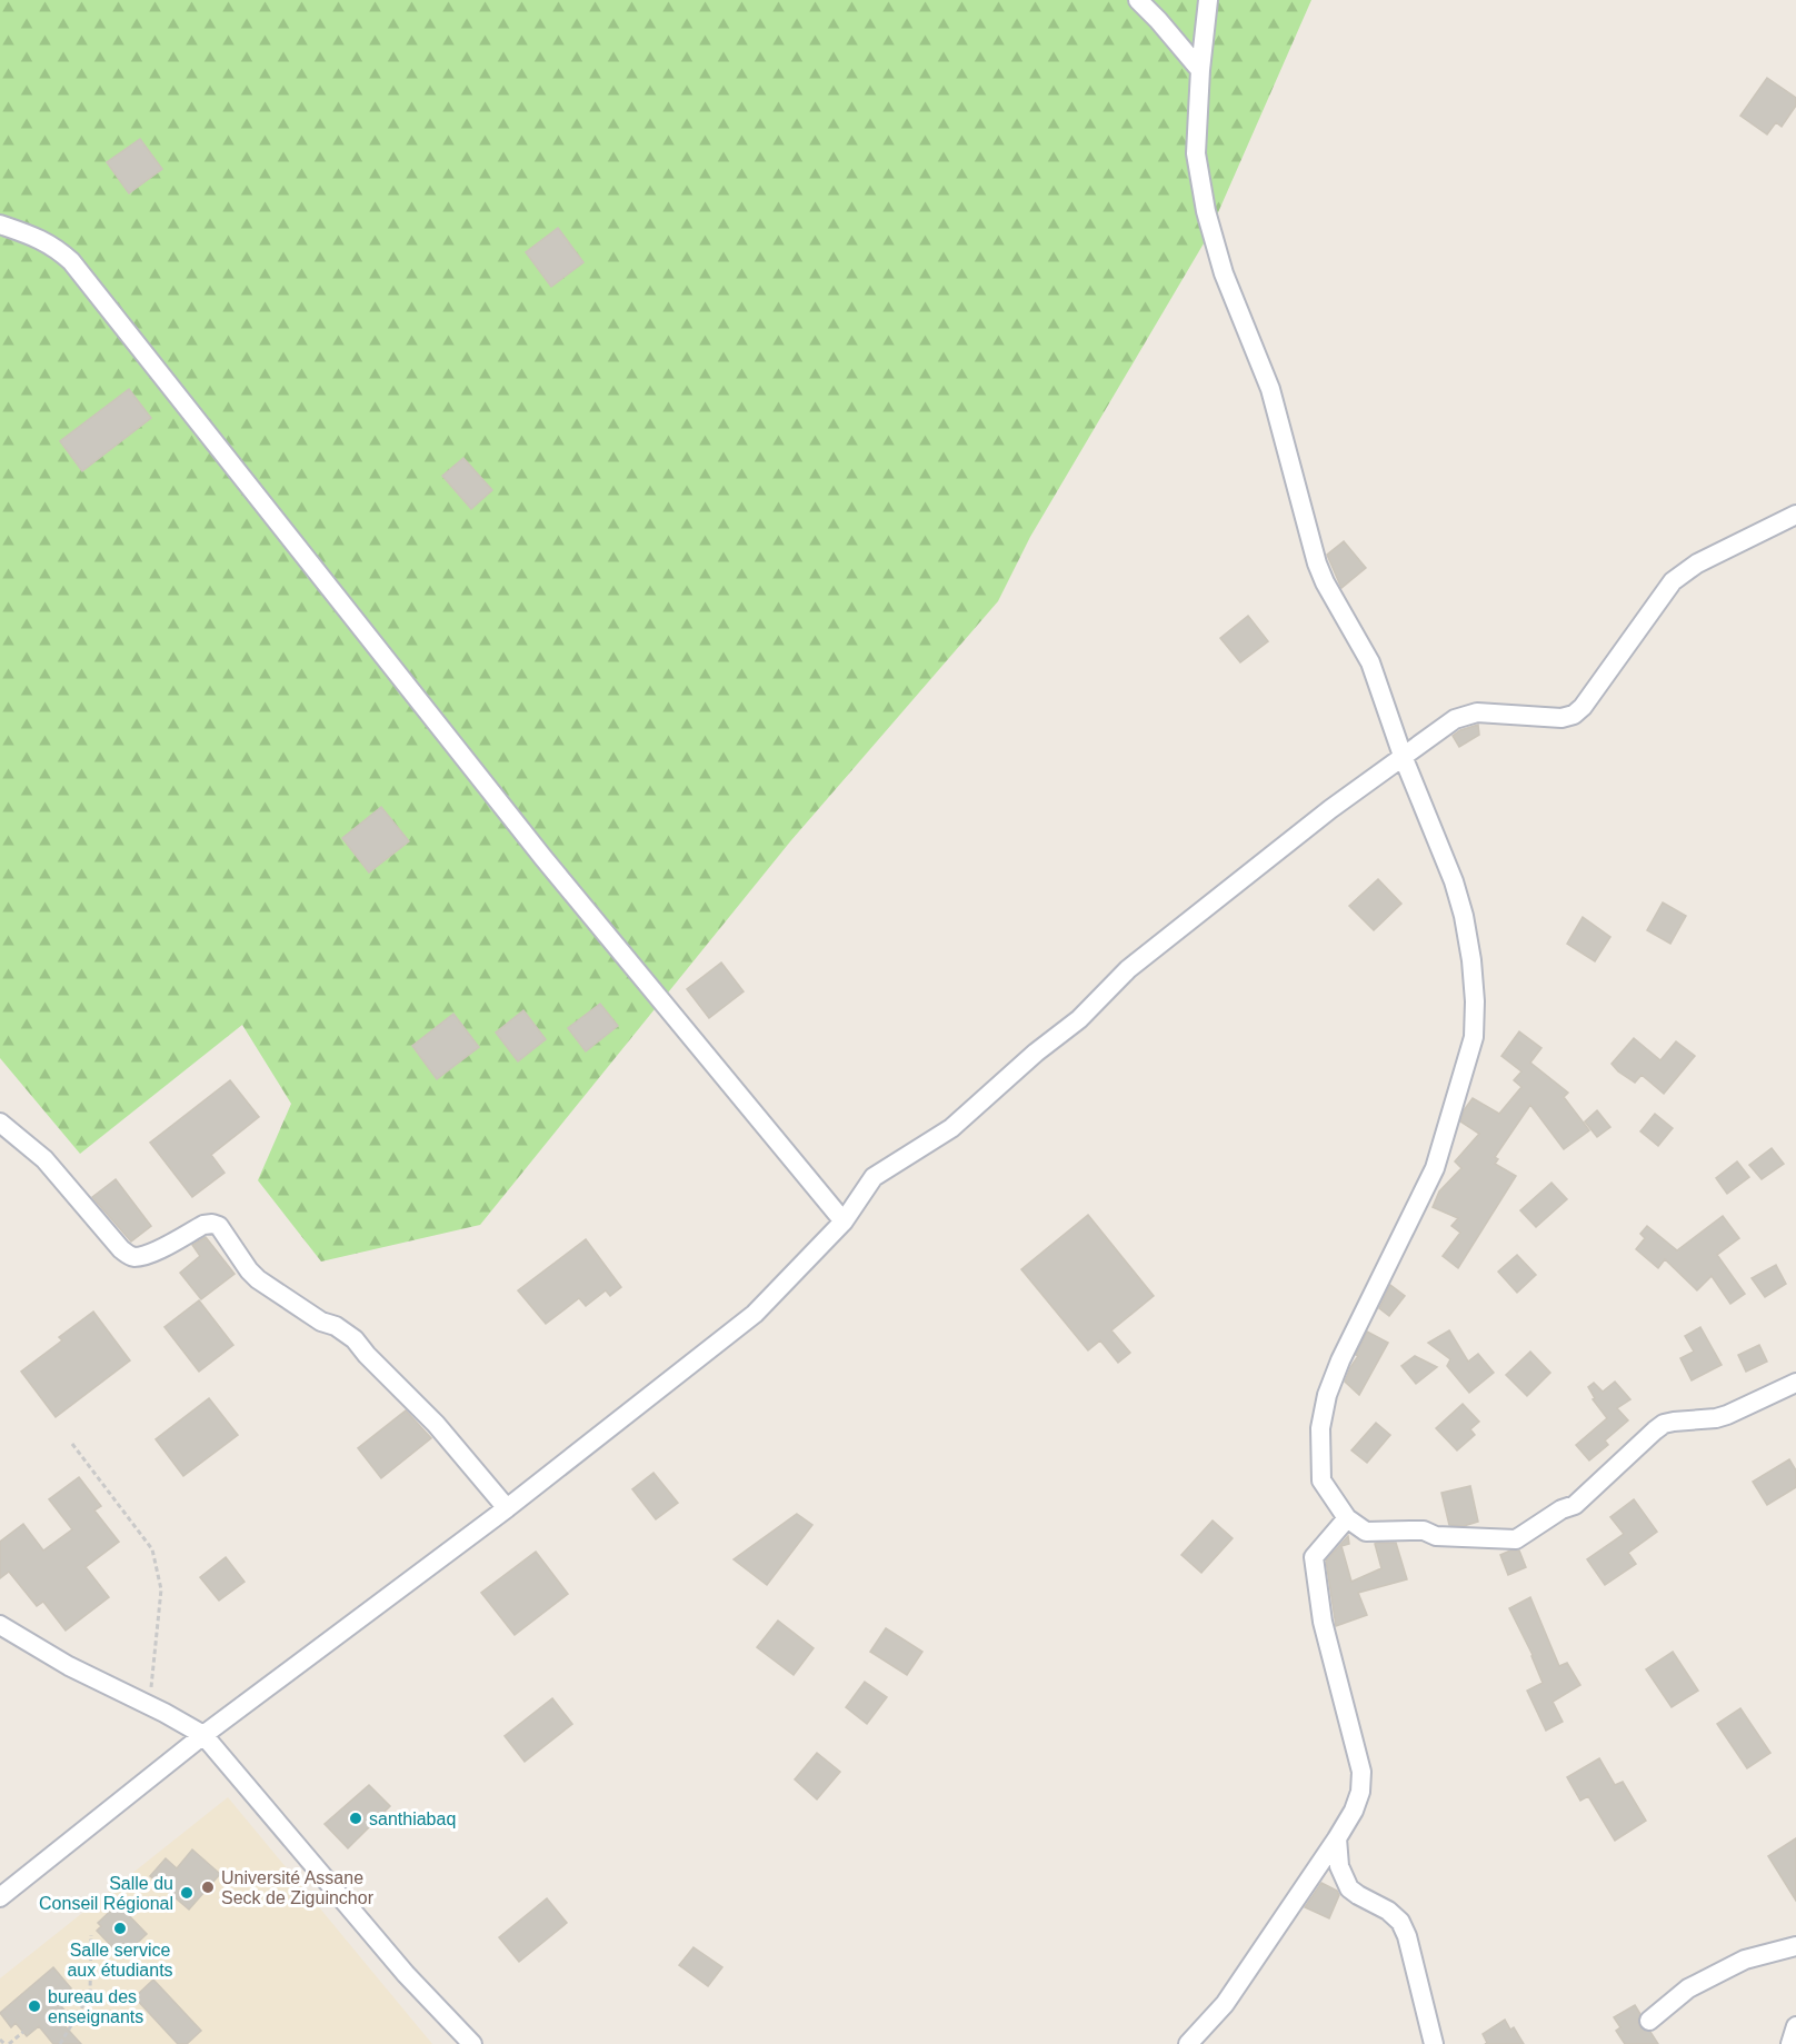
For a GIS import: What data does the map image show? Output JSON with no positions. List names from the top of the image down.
{
  "places": [
    "santhiabaq",
    "Université Assane Seck de Ziguinchor",
    "Salle du Conseil Régional",
    "Salle service aux étudiants",
    "bureau des enseignants"
  ]
}
